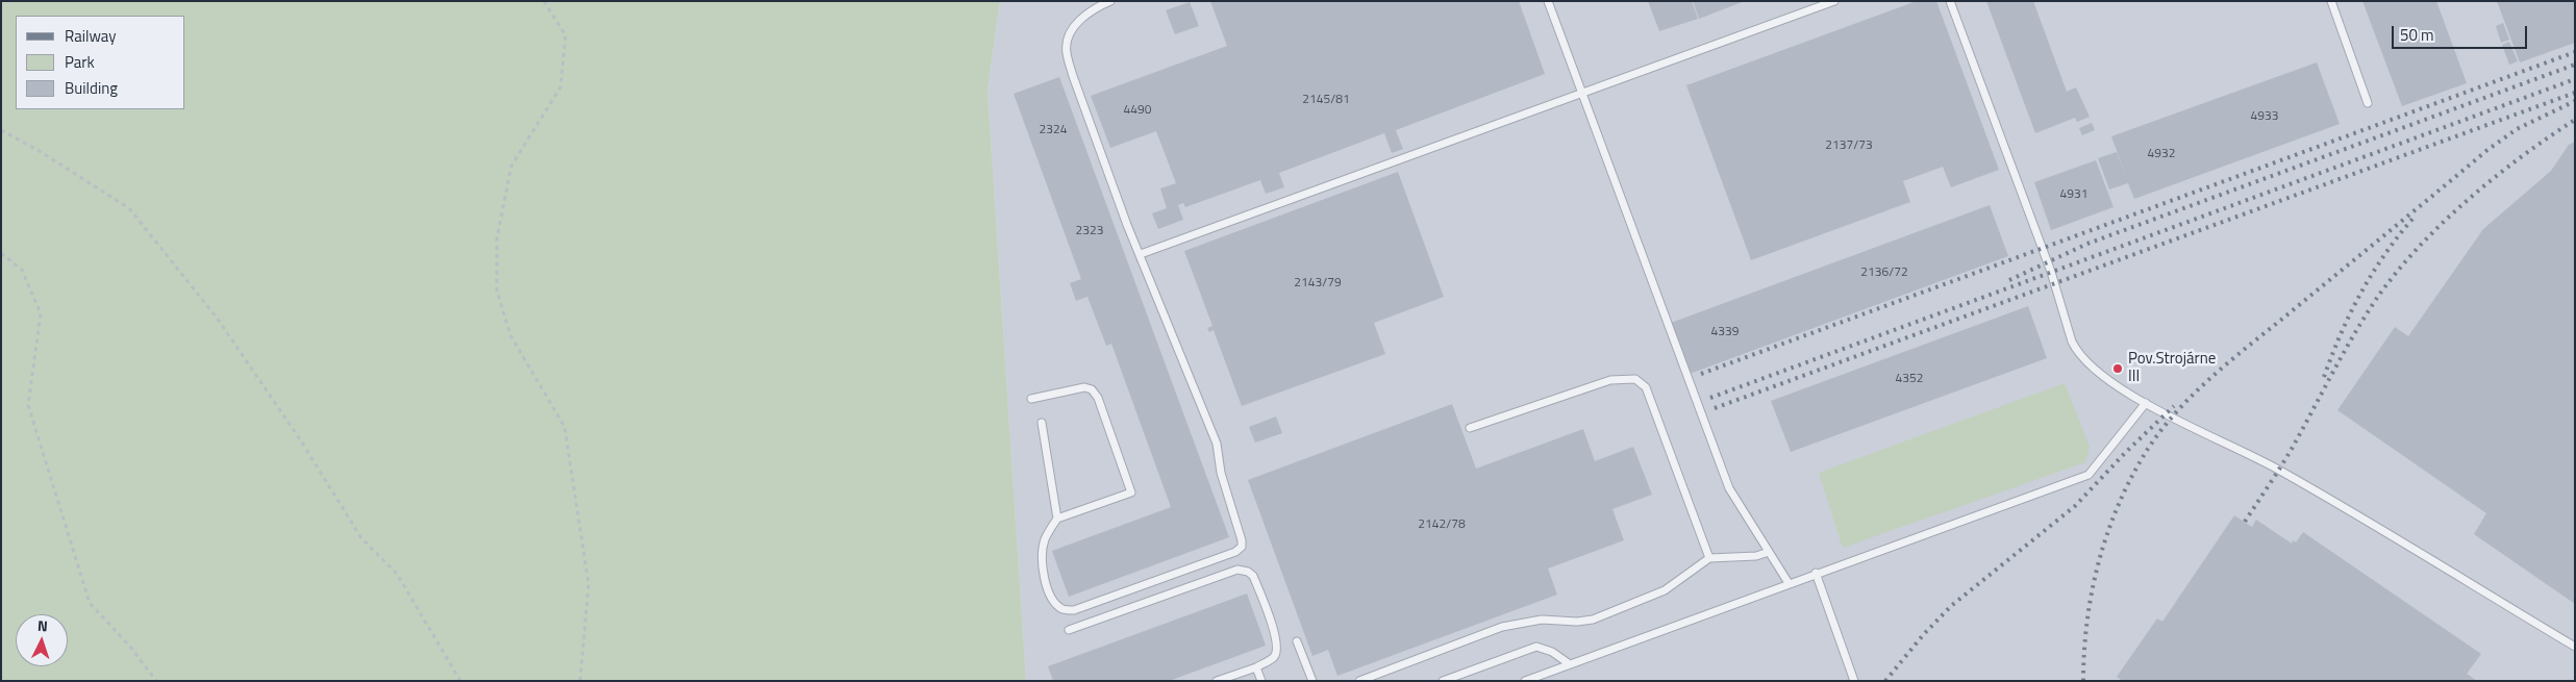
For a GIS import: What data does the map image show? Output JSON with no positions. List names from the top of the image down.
{
  "places": ["Pov.Strojárne III"],
  "house_numbers": [
    "2145/81",
    "4490",
    "4933",
    "2324",
    "2137/73",
    "4932",
    "4931",
    "2323",
    "2136/72",
    "2143/79",
    "4339",
    "4352",
    "2142/78"
  ],
  "legend": ["Railway", "Park", "Building"],
  "scale_bar": "50 m",
  "north": "top"
}
